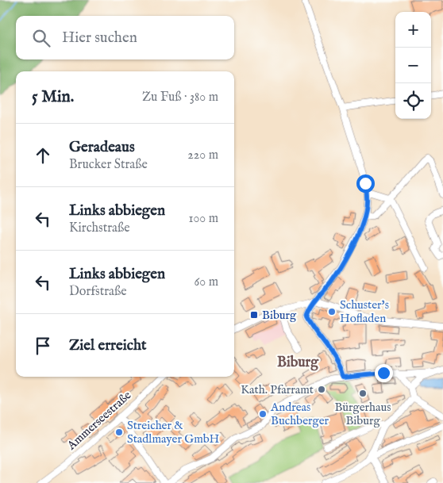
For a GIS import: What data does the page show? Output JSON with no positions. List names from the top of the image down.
{
  "streets": {
    "street": ["Ammerseestraße"]
  },
  "districts": ["Biburg"],
  "places": {
    "other": [
      "Schuster's Hofladen",
      "Kath. Pfarramt",
      "Bürgerhaus Biburg",
      "Andreas Buchberger",
      "Streicher & Stadlmayer GmbH"
    ],
    "transit": ["Biburg"]
  },
  "page": {
    "map_buttons": ["+", "−"],
    "search": "Hier suchen",
    "heading": ["5 Min.", "Zu Fuß · 380 m"],
    "list": [
      ["Geradeaus", "Brucker Straße", "220 m"],
      ["Links abbiegen", "Kirchstraße", "100 m"],
      ["Links abbiegen", "Dorfstraße", "60 m"],
      "Ziel erreicht"
    ]
  }
}
